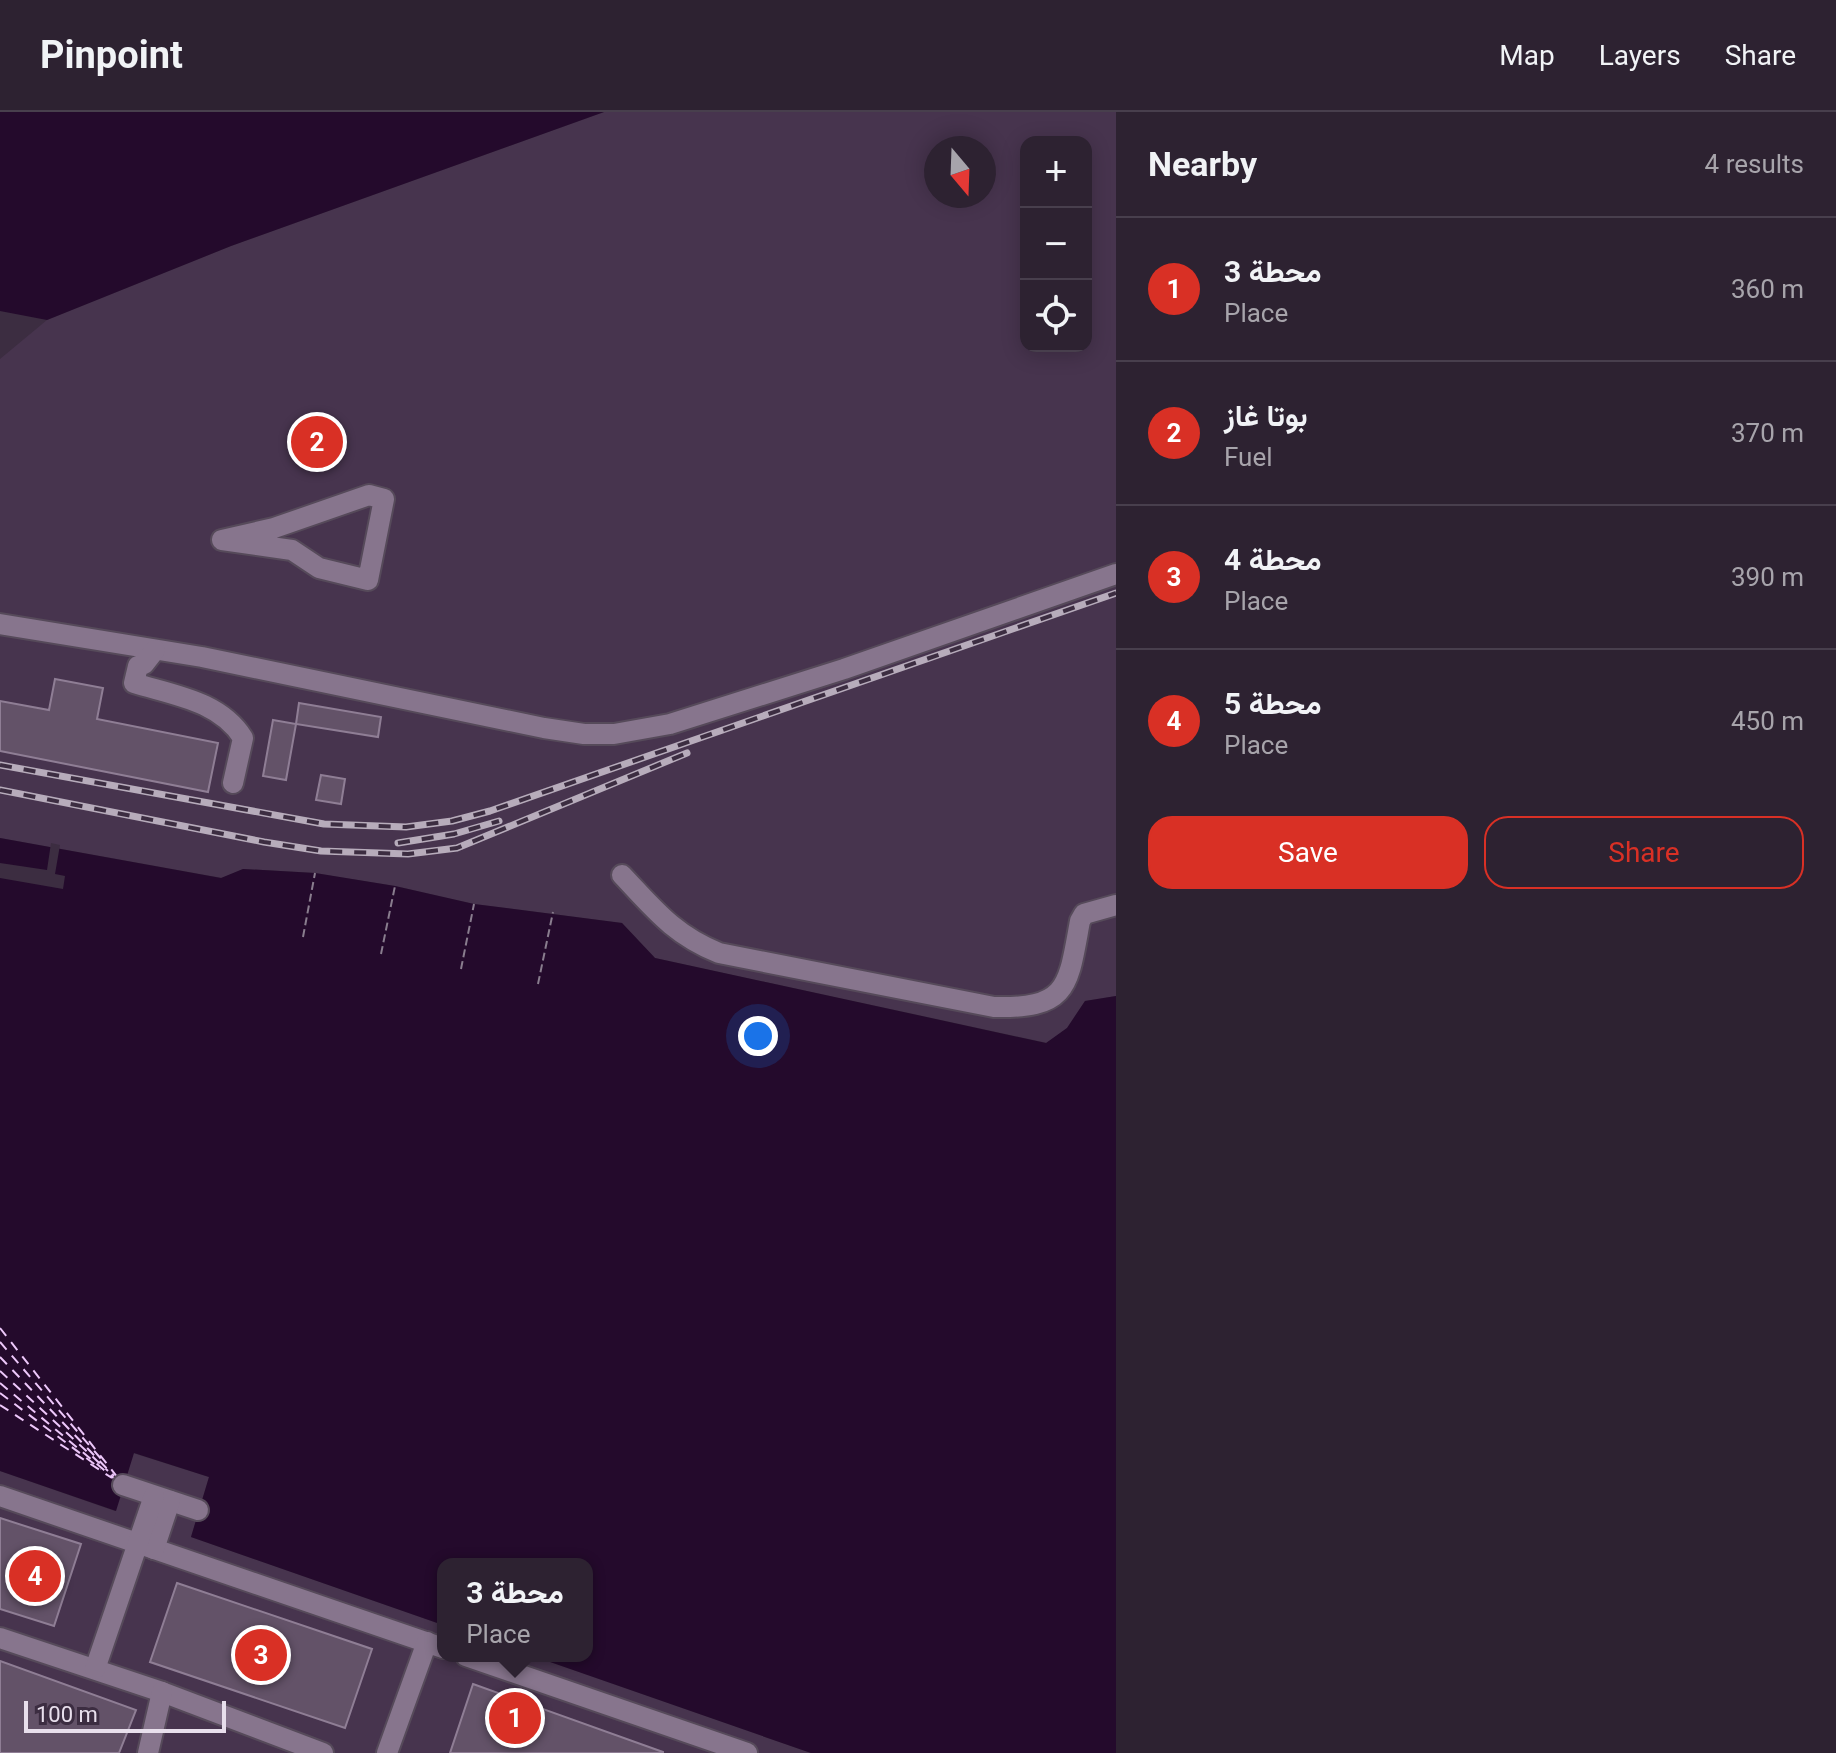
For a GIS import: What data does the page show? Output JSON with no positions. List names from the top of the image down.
{
  "scale_bar": "100 m",
  "north": "bottom",
  "page": {
    "header": "Pinpoint",
    "nav": ["Map", "Layers", "Share"],
    "heading": ["Nearby", "4 results"],
    "map_buttons": ["+", "−"],
    "list": [
      {
        "mark": "1",
        "name": "محطة 3",
        "note": "Place",
        "value": "360 m"
      },
      {
        "mark": "2",
        "name": "بوتا غاز",
        "note": "Fuel",
        "value": "370 m"
      },
      {
        "mark": "3",
        "name": "محطة 4",
        "note": "Place",
        "value": "390 m"
      },
      {
        "mark": "4",
        "name": "محطة 5",
        "note": "Place",
        "value": "450 m"
      }
    ],
    "pins": [
      "2",
      "4",
      "3",
      "1"
    ],
    "buttons": ["Save", "Share"],
    "popup": ["محطة 3", "Place"],
    "scale": "100 m"
  }
}
